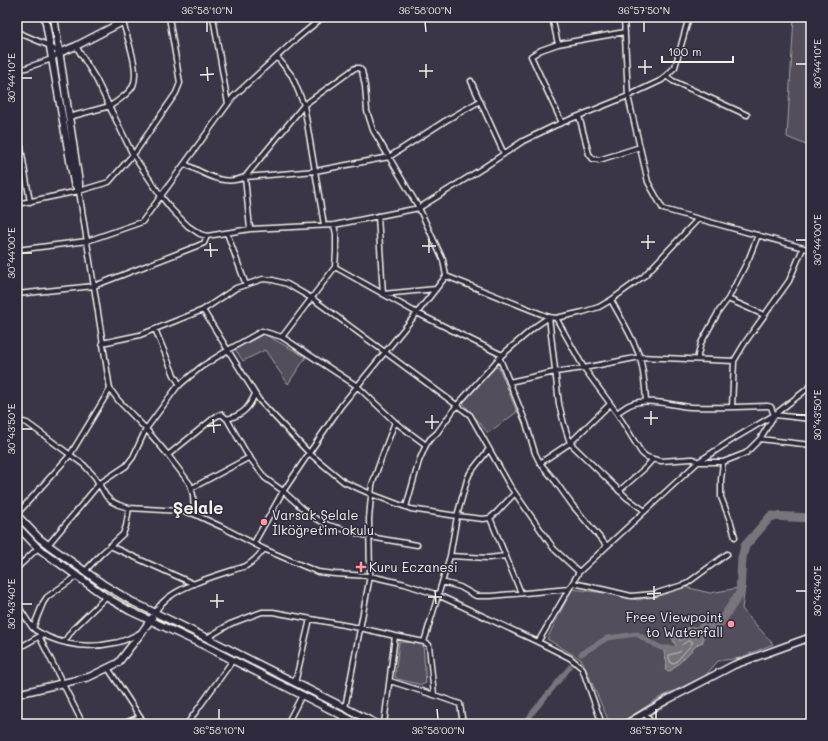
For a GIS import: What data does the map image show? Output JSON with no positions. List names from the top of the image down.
{
  "districts": ["Şelale"],
  "places": {
    "other": ["Varsak Şelale İlköğretim okulu", "Free Viewpoint to Waterfall"],
    "health": ["Kuru Eczanesi"]
  },
  "scale_bar": "100 m",
  "coordinates": [
    "36°58'10\"N",
    "36°58'00\"N",
    "36°57'50\"N",
    "30°44'10\"E",
    "30°44'00\"E",
    "30°43'50\"E",
    "30°43'40\"E"
  ]
}
